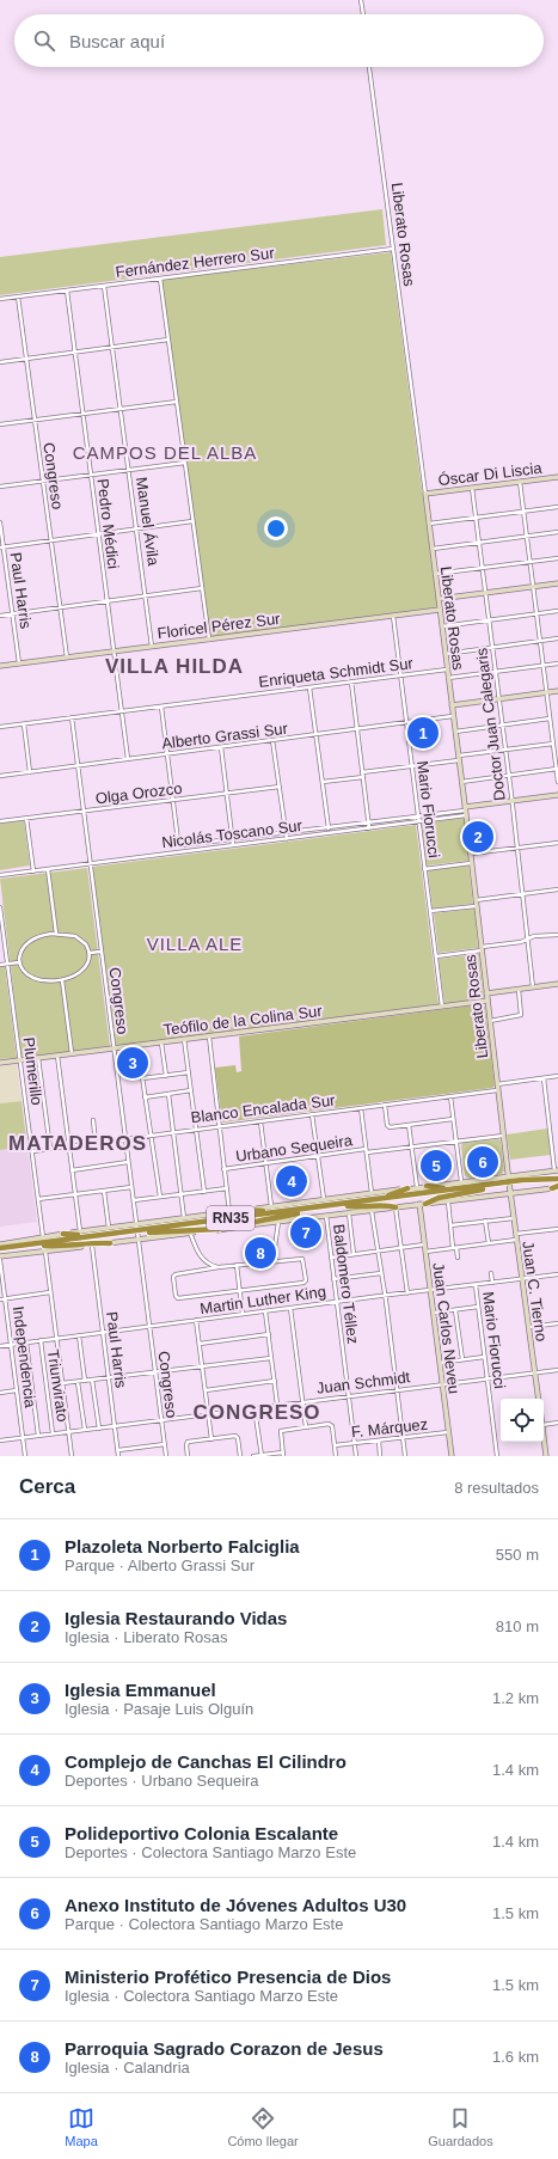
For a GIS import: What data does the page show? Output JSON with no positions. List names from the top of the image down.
{
  "streets": {
    "highway": ["RN35"],
    "street": [
      "Liberato Rosas",
      "Fernández Herrero Sur",
      "Óscar Di Liscia",
      "Congreso",
      "Manuel Ávila",
      "Pedro Médici",
      "Paul Harris",
      "Floricel Pérez Sur",
      "Enriqueta Schmidt Sur",
      "Doctor Juan Calegaris",
      "Alberto Grassi Sur",
      "Olga Orozco",
      "Mario Fiorucci",
      "Nicolás Toscano Sur",
      "Teófilo de la Colina Sur",
      "Plumerillo",
      "Blanco Encalada Sur",
      "Urbano Sequeira",
      "Baldomero Téllez",
      "Juan C. Tierno",
      "Martin Luther King",
      "Juan Carlos Neveu",
      "Independencia",
      "Juan Schmidt",
      "Triunvirato",
      "F. Márquez"
    ]
  },
  "crossings": [
    ["Liberato Rosas", "Fernández Herrero Sur"],
    ["Liberato Rosas", "Óscar Di Liscia"],
    ["Liberato Rosas", "Floricel Pérez Sur"],
    ["Liberato Rosas", "Enriqueta Schmidt Sur"],
    ["Liberato Rosas", "Alberto Grassi Sur"],
    ["Liberato Rosas", "Nicolás Toscano Sur"],
    ["Liberato Rosas", "Teófilo de la Colina Sur"],
    ["Liberato Rosas", "Blanco Encalada Sur"],
    ["Liberato Rosas", "Urbano Sequeira"],
    ["Liberato Rosas", "RN35"],
    ["Liberato Rosas", "Juan C. Tierno"],
    ["Fernández Herrero Sur", "Congreso"],
    ["Fernández Herrero Sur", "Manuel Ávila"],
    ["Fernández Herrero Sur", "Pedro Médici"],
    ["Óscar Di Liscia", "Doctor Juan Calegaris"],
    ["Congreso", "Floricel Pérez Sur"],
    ["Congreso", "Enriqueta Schmidt Sur"],
    ["Congreso", "Alberto Grassi Sur"],
    ["Congreso", "Olga Orozco"],
    ["Congreso", "Nicolás Toscano Sur"],
    ["Congreso", "Teófilo de la Colina Sur"],
    ["Congreso", "Blanco Encalada Sur"],
    ["Congreso", "RN35"],
    ["Congreso", "Martin Luther King"],
    ["Congreso", "Juan Schmidt"],
    ["Manuel Ávila", "Floricel Pérez Sur"],
    ["Pedro Médici", "Floricel Pérez Sur"],
    ["Pedro Médici", "Enriqueta Schmidt Sur"],
    ["Pedro Médici", "Alberto Grassi Sur"],
    ["Paul Harris", "Floricel Pérez Sur"],
    ["Paul Harris", "Martin Luther King"],
    ["Paul Harris", "Juan Schmidt"],
    ["Floricel Pérez Sur", "Mario Fiorucci"],
    ["Enriqueta Schmidt Sur", "Mario Fiorucci"],
    ["Doctor Juan Calegaris", "Nicolás Toscano Sur"],
    ["Alberto Grassi Sur", "Mario Fiorucci"],
    ["Olga Orozco", "Nicolás Toscano Sur"],
    ["Mario Fiorucci", "Nicolás Toscano Sur"],
    ["Mario Fiorucci", "Teófilo de la Colina Sur"],
    ["Mario Fiorucci", "Martin Luther King"],
    ["Mario Fiorucci", "Juan Schmidt"],
    ["Teófilo de la Colina Sur", "Plumerillo"],
    ["Plumerillo", "Blanco Encalada Sur"],
    ["Blanco Encalada Sur", "Baldomero Téllez"],
    ["Urbano Sequeira", "Baldomero Téllez"],
    ["RN35", "Baldomero Téllez"],
    ["RN35", "Juan C. Tierno"],
    ["Baldomero Téllez", "Martin Luther King"],
    ["Baldomero Téllez", "Juan Schmidt"],
    ["Baldomero Téllez", "F. Márquez"],
    ["Juan C. Tierno", "Martin Luther King"],
    ["Juan C. Tierno", "Juan Schmidt"],
    ["Martin Luther King", "Juan Carlos Neveu"],
    ["Martin Luther King", "Independencia"],
    ["Martin Luther King", "Triunvirato"],
    ["Juan Carlos Neveu", "Juan Schmidt"],
    ["Juan Carlos Neveu", "F. Márquez"],
    ["Independencia", "Juan Schmidt"],
    ["Juan Schmidt", "Triunvirato"]
  ],
  "districts": [
    "CAMPOS DEL ALBA",
    "VILLA HILDA",
    "VILLA ALE",
    "MATADEROS",
    "CONGRESO"
  ],
  "page": {
    "search": "Buscar aquí",
    "pins": [
      "1",
      "2",
      "3",
      "6",
      "5",
      "4",
      "7",
      "8"
    ],
    "heading": ["Cerca", "8 resultados"],
    "list": [
      {
        "mark": "1",
        "name": "Plazoleta Norberto Falciglia",
        "note": "Parque · Alberto Grassi Sur",
        "value": "550 m"
      },
      {
        "mark": "2",
        "name": "Iglesia Restaurando Vidas",
        "note": "Iglesia · Liberato Rosas",
        "value": "810 m"
      },
      {
        "mark": "3",
        "name": "Iglesia Emmanuel",
        "note": "Iglesia · Pasaje Luis Olguín",
        "value": "1.2 km"
      },
      {
        "mark": "4",
        "name": "Complejo de Canchas El Cilindro",
        "note": "Deportes · Urbano Sequeira",
        "value": "1.4 km"
      },
      {
        "mark": "5",
        "name": "Polideportivo Colonia Escalante",
        "note": "Deportes · Colectora Santiago Marzo Este",
        "value": "1.4 km"
      },
      {
        "mark": "6",
        "name": "Anexo Instituto de Jóvenes Adultos U30",
        "note": "Parque · Colectora Santiago Marzo Este",
        "value": "1.5 km"
      },
      {
        "mark": "7",
        "name": "Ministerio Profético Presencia de Dios",
        "note": "Iglesia · Colectora Santiago Marzo Este",
        "value": "1.5 km"
      },
      {
        "mark": "8",
        "name": "Parroquia Sagrado Corazon de Jesus",
        "note": "Iglesia · Calandria",
        "value": "1.6 km"
      }
    ],
    "nav": ["Mapa", "Cómo llegar", "Guardados"]
  }
}
